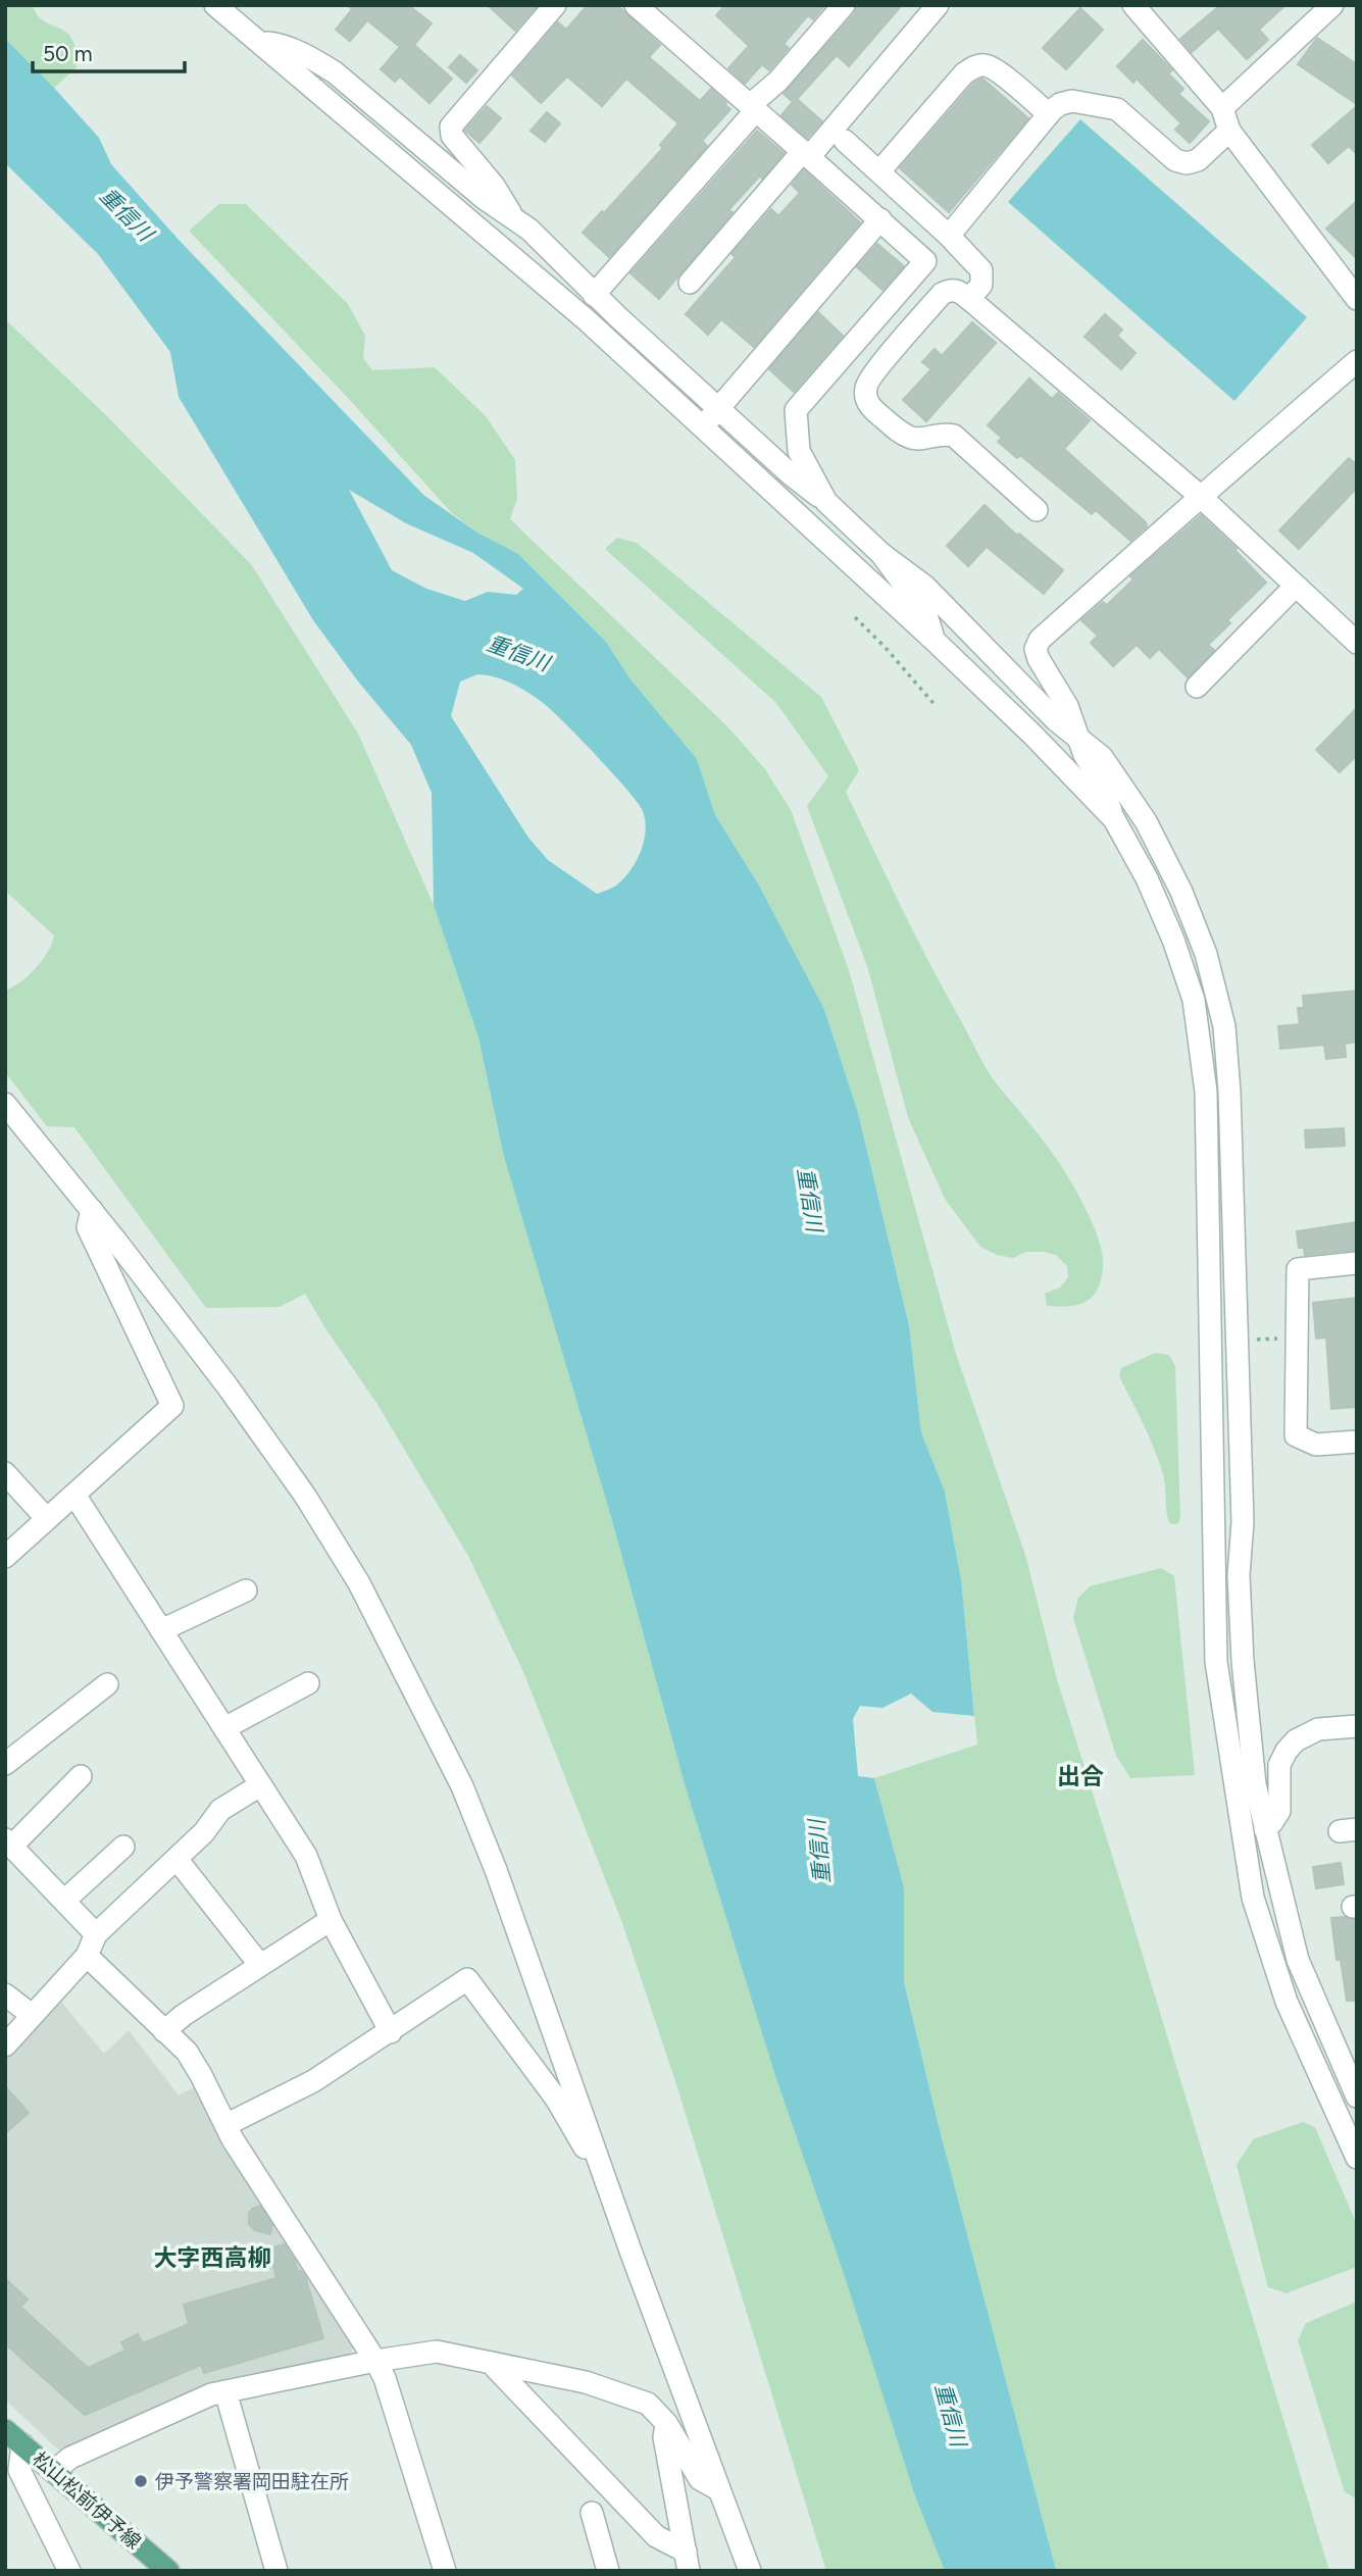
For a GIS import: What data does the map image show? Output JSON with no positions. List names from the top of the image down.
{
  "streets": {
    "main road": ["松山松前伊予線"]
  },
  "districts": ["出合", "大字西高柳"],
  "water": ["重信川"],
  "places": ["伊予警察署岡田駐在所"],
  "scale_bar": "50 m"
}
